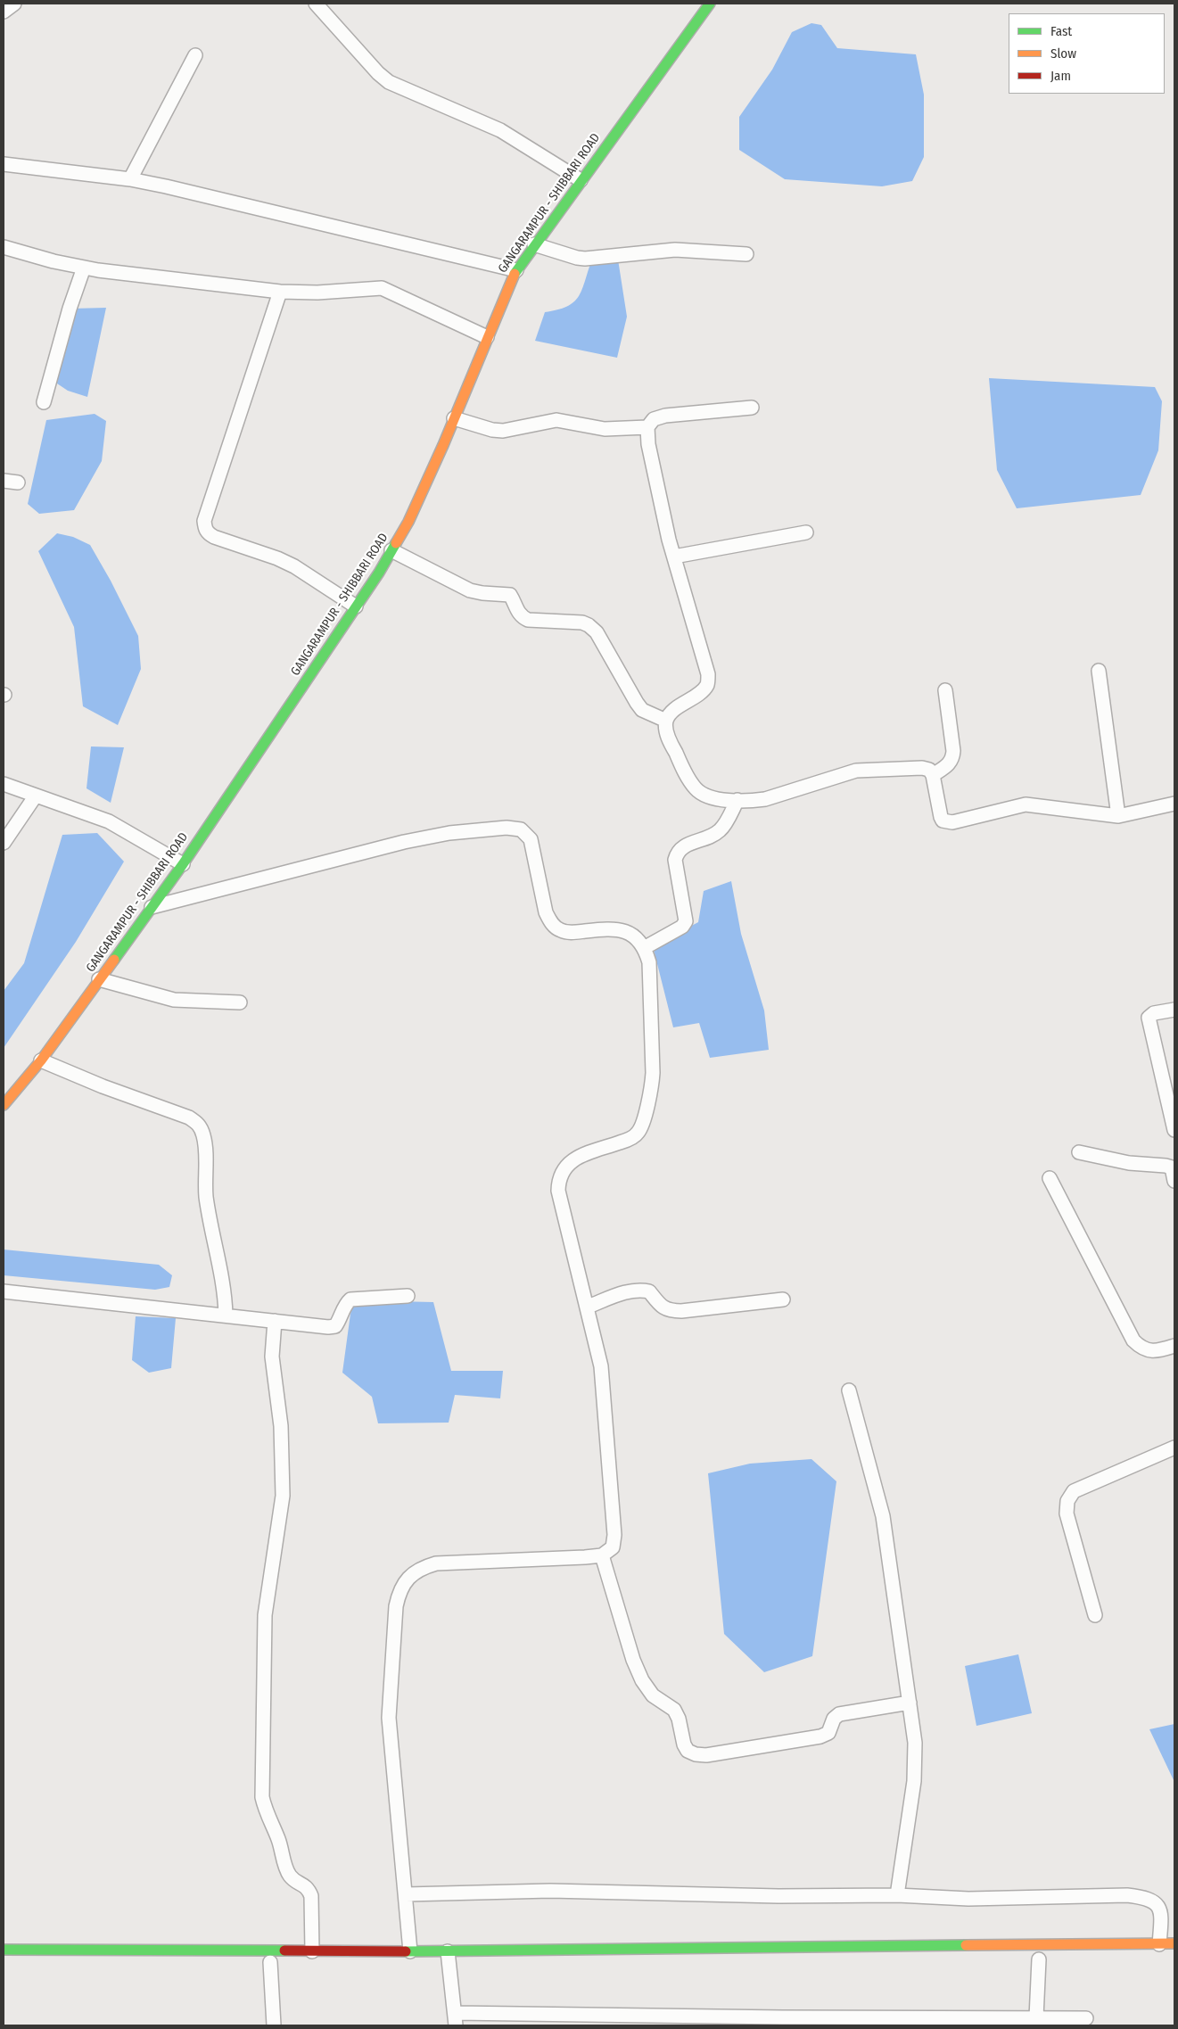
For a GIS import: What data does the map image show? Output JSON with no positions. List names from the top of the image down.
{
  "streets": {
    "main road": ["GANGARAMPUR - SHIBBARI ROAD"]
  },
  "legend": ["Fast", "Slow", "Jam"]
}
